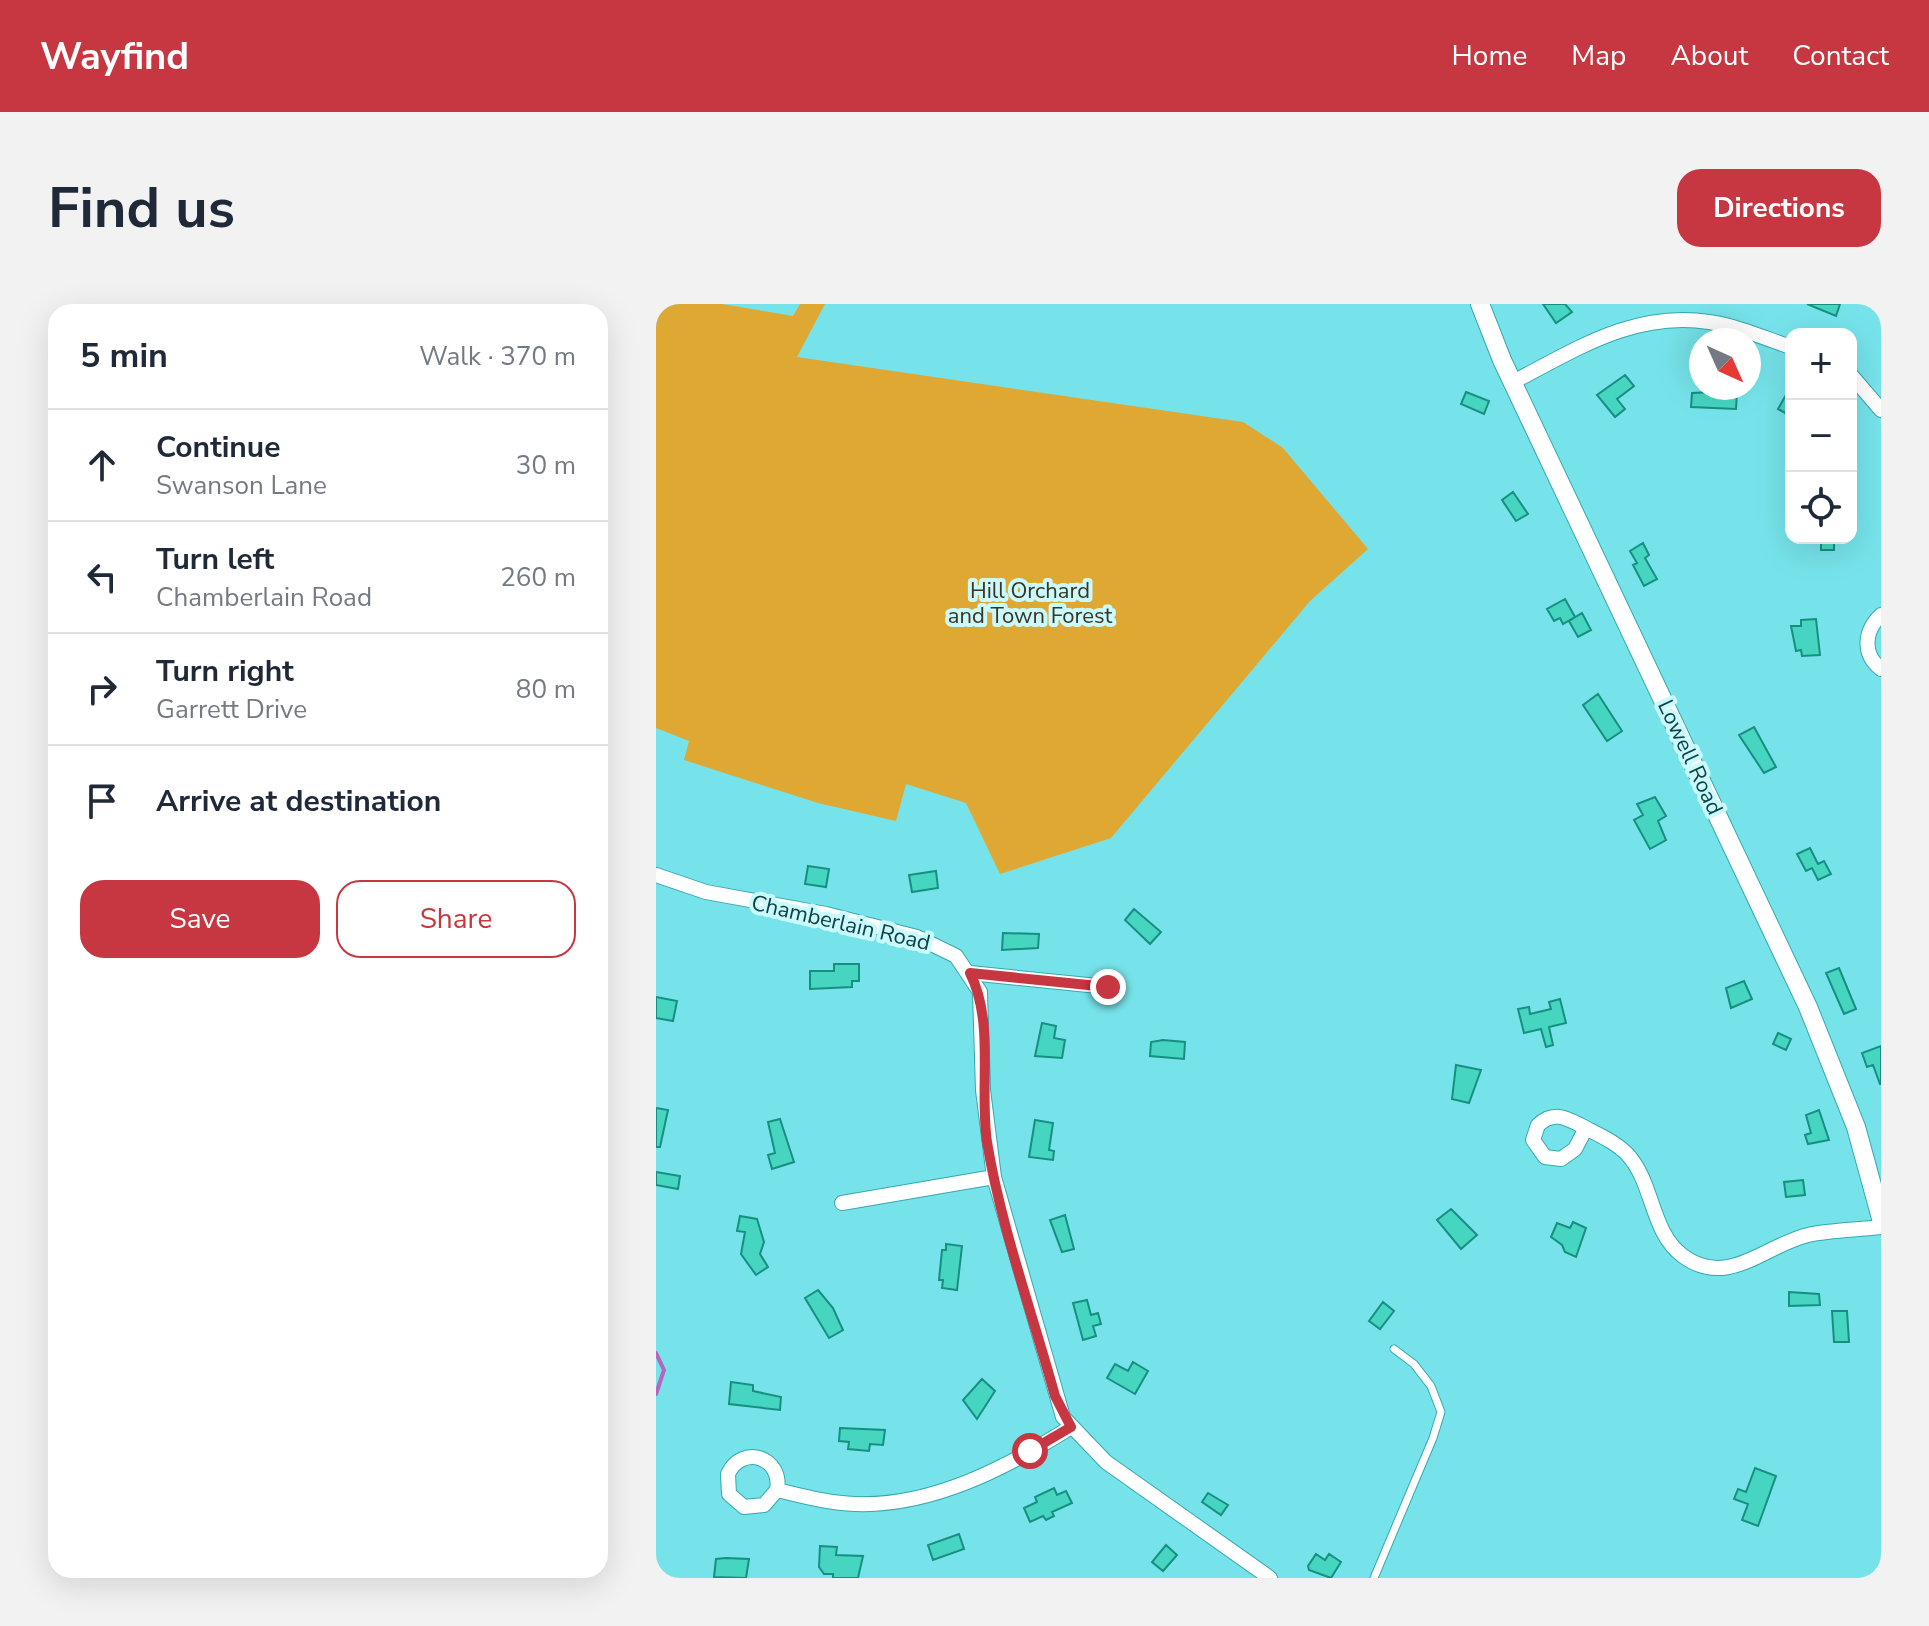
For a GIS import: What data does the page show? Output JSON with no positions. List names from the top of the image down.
{
  "streets": {
    "street": ["Lowell Road", "Chamberlain Road"]
  },
  "parks": ["Hill Orchard and Town Forest"],
  "north": "bottom right",
  "page": {
    "header": "Wayfind",
    "nav": [
      "Home",
      "Map",
      "About",
      "Contact"
    ],
    "buttons": [
      "Directions",
      ["Save", "Share"]
    ],
    "title": "Find us",
    "heading": ["5 min", "Walk · 370 m"],
    "map_buttons": ["+", "−"],
    "list": [
      ["Continue", "Swanson Lane", "30 m"],
      ["Turn left", "Chamberlain Road", "260 m"],
      ["Turn right", "Garrett Drive", "80 m"],
      "Arrive at destination"
    ]
  }
}
